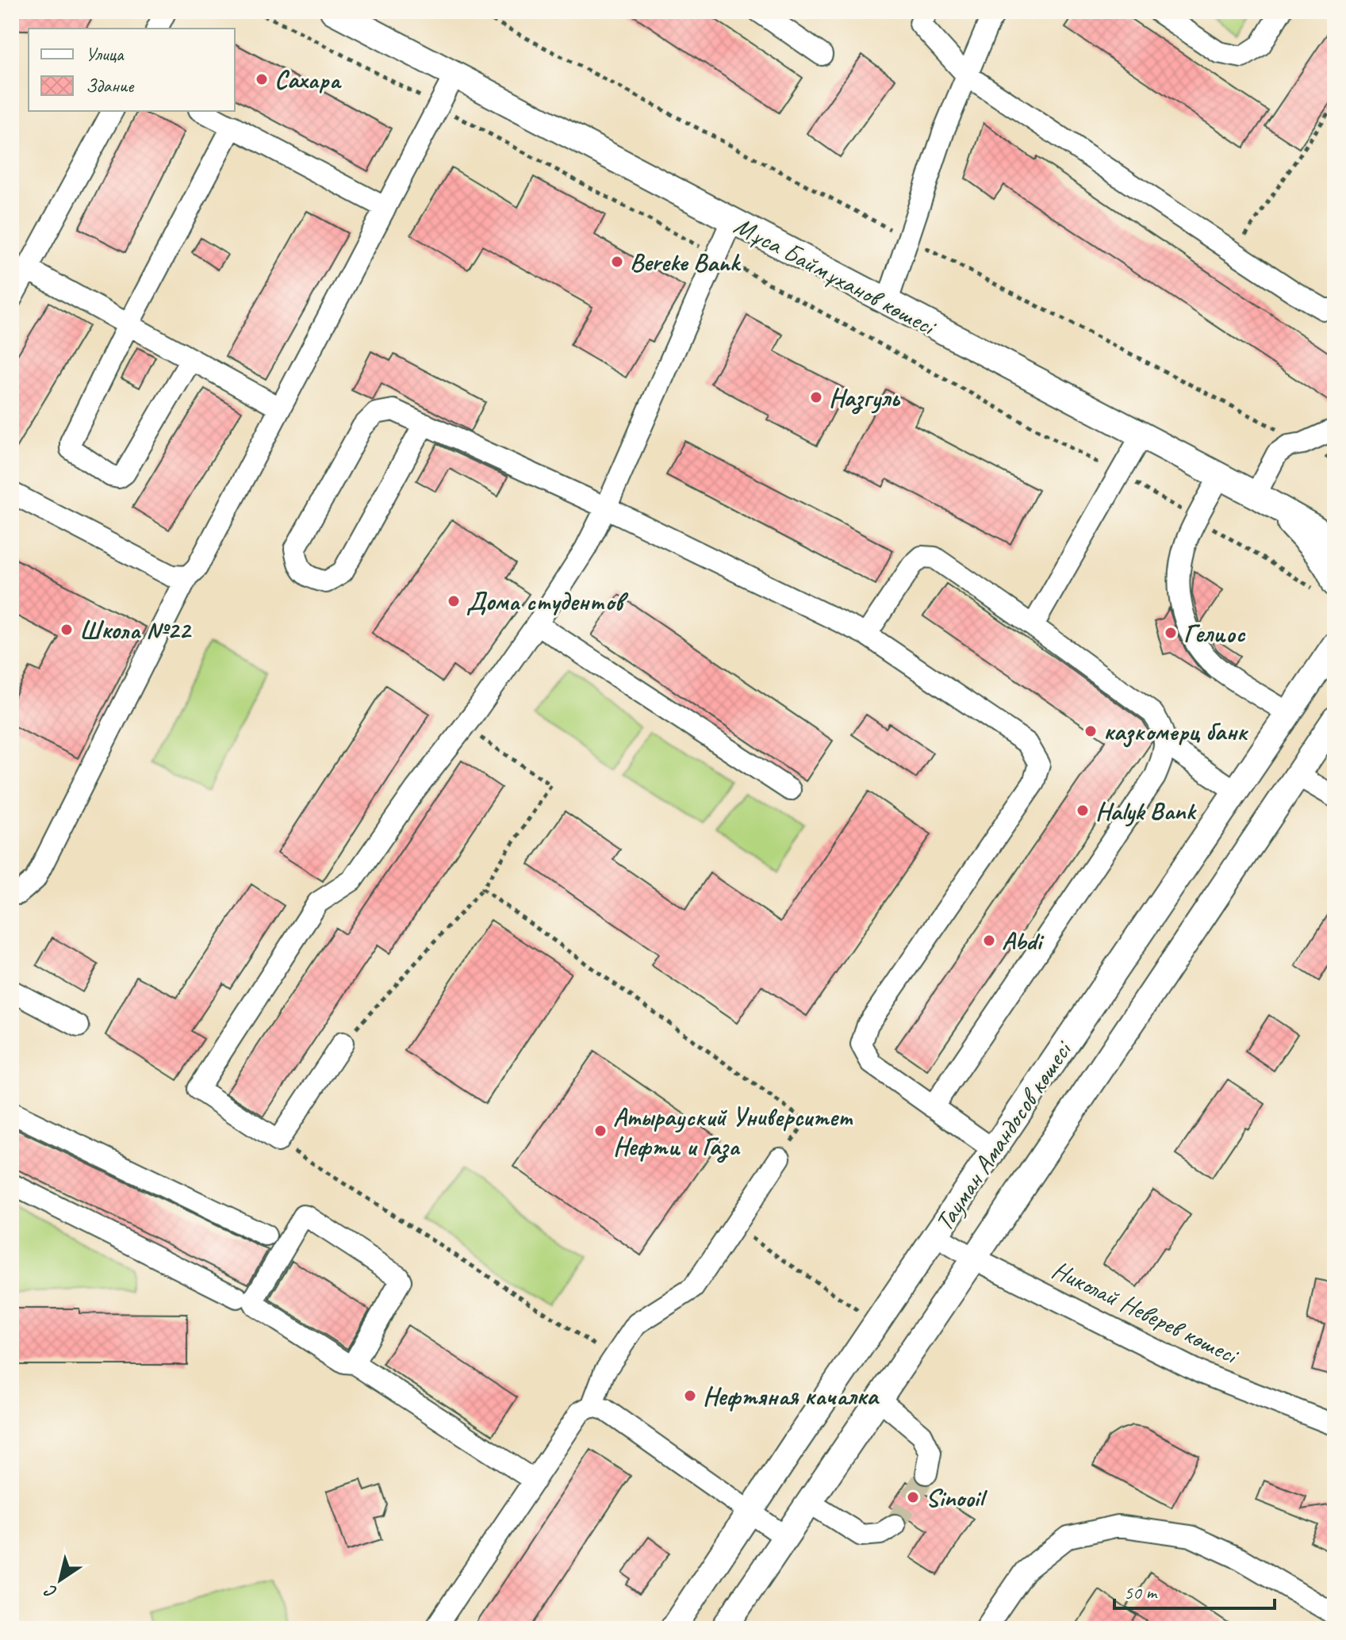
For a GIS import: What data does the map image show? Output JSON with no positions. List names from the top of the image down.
{
  "streets": {
    "main road": ["Мұса Баймұханов көшесі", "Тауман Амандосов көшесі"],
    "street": ["Николай Неверев көшесі"]
  },
  "crossings": [
    ["Тауман Амандосов көшесі", "Николай Неверев көшесі"]
  ],
  "places": [
    "Сахара",
    "Bereke Bank",
    "Назгуль",
    "Дома студентов",
    "Школа №22",
    "Гелиос",
    "казкомерц банк",
    "Halyk Bank",
    "Abdi",
    "Атырауский Университет Нефти и Газа",
    "Нефтяная качалка",
    "Sinooil"
  ],
  "legend": ["Улица", "Здание"],
  "scale_bar": "50 m",
  "north": "bottom left"
}
